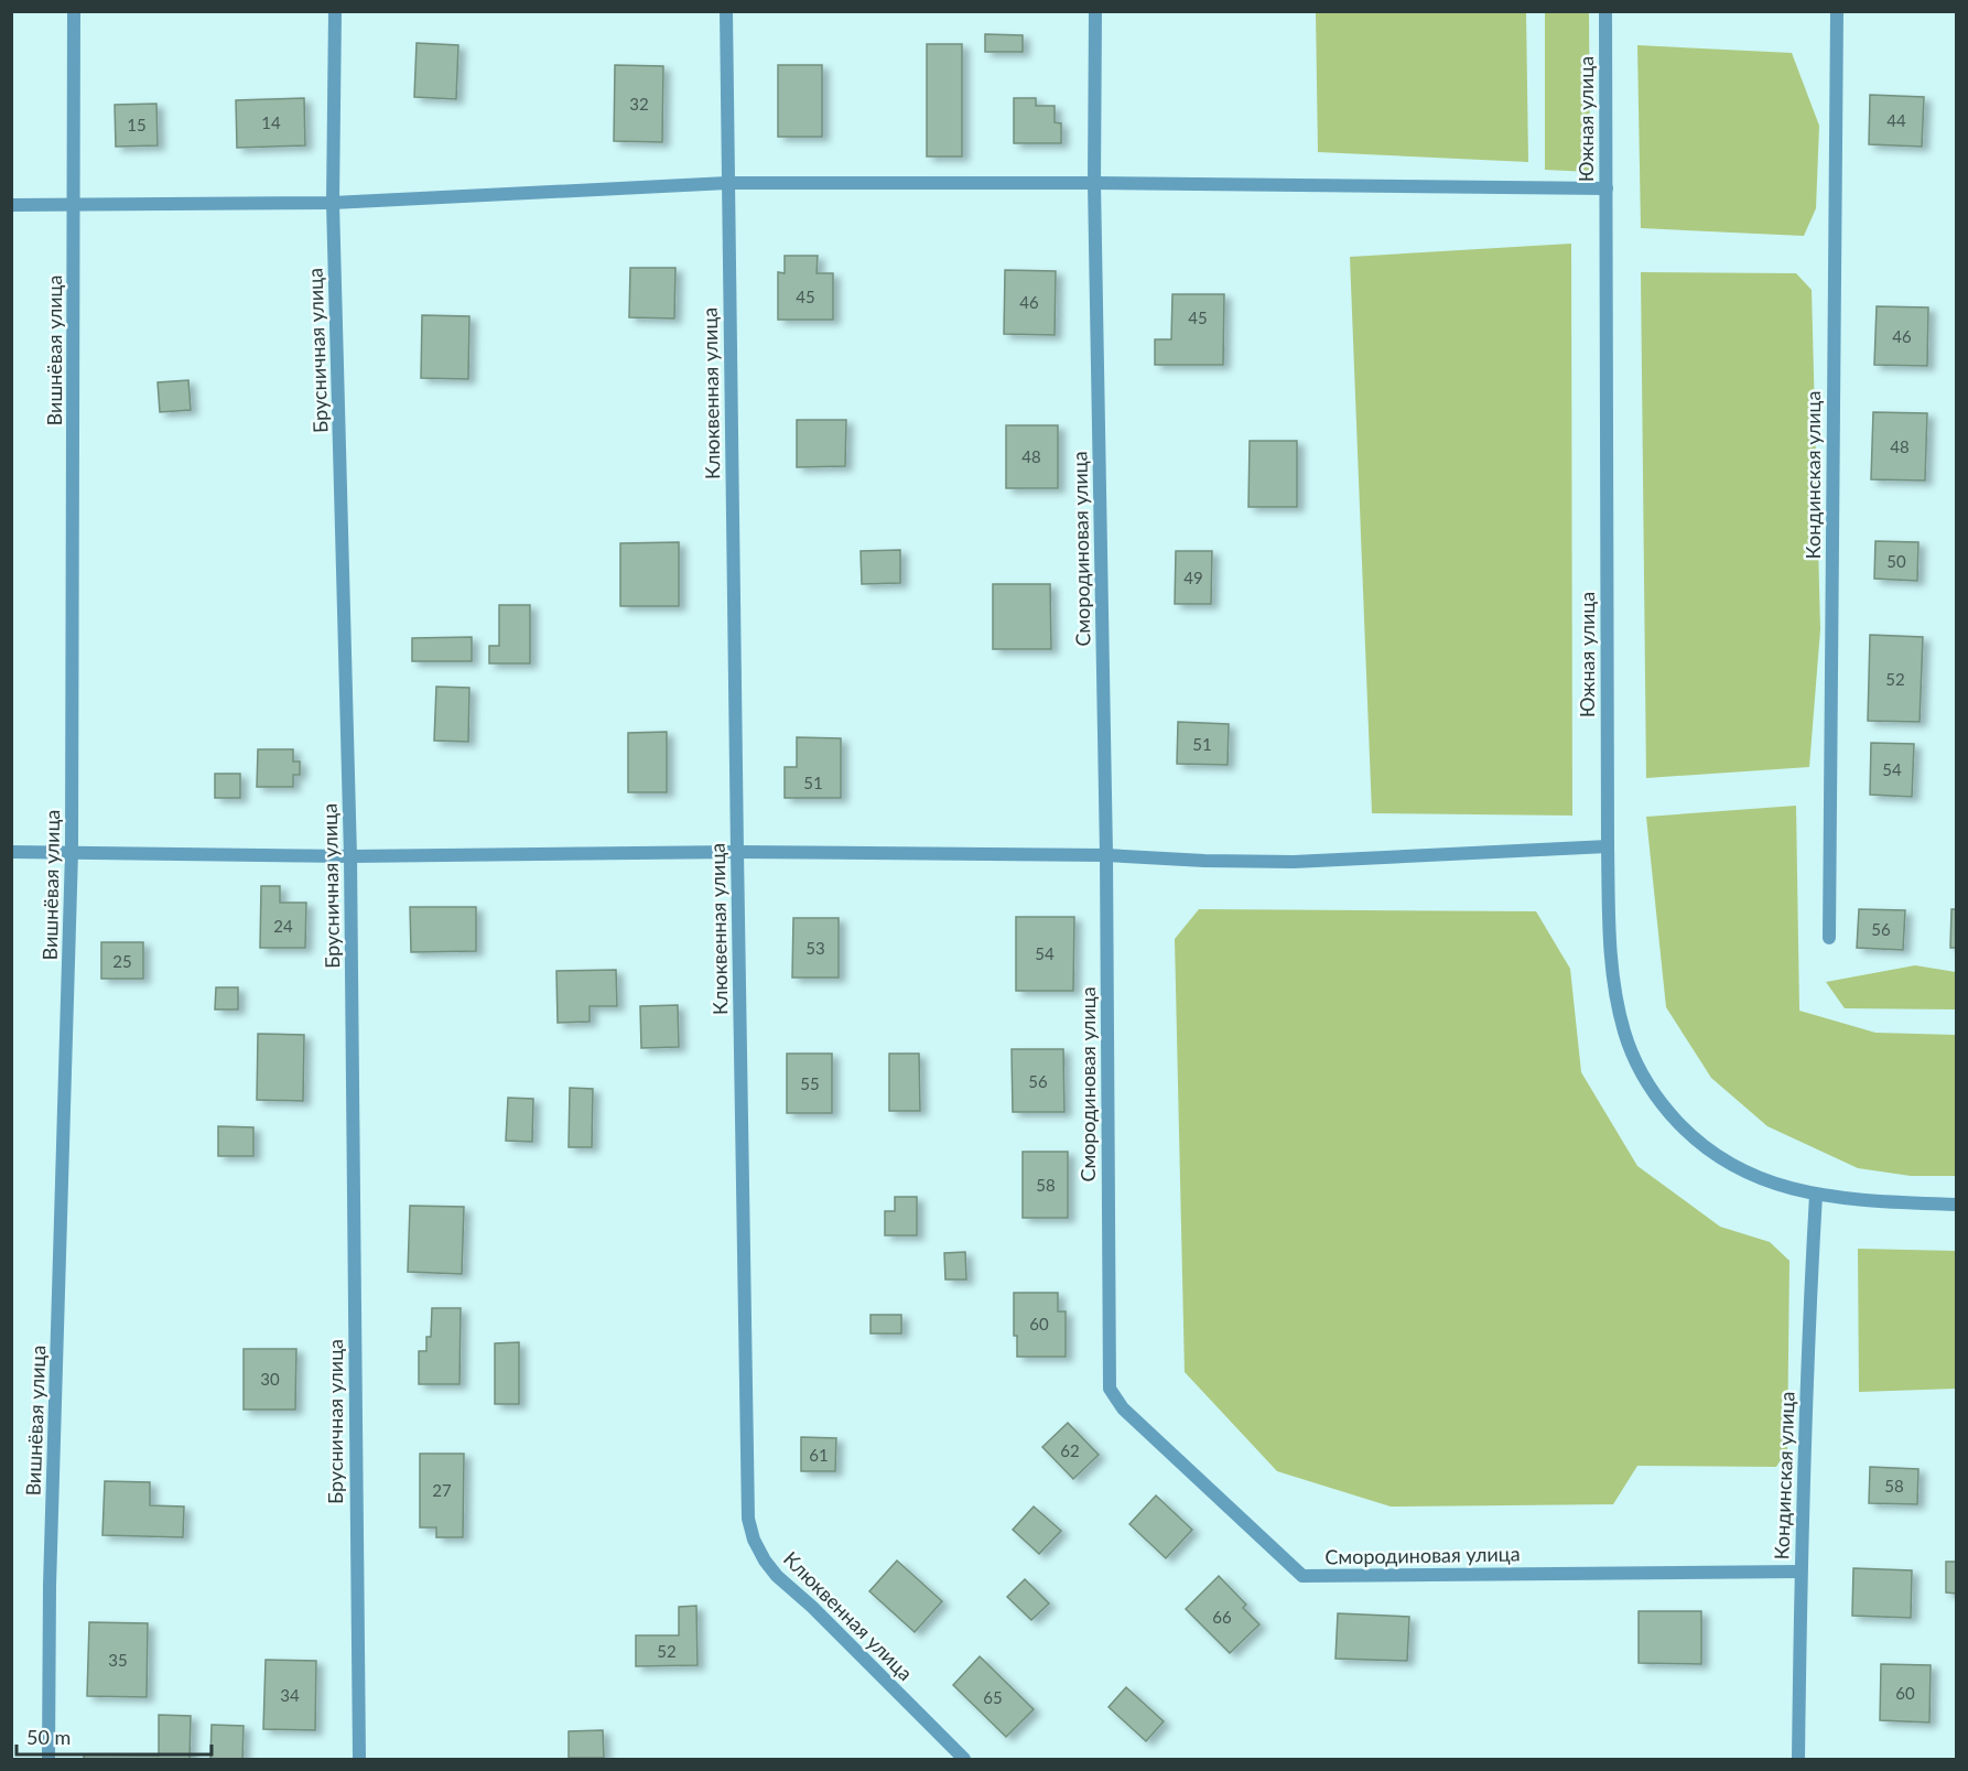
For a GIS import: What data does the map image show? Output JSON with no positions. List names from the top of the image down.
{
  "streets": {
    "street": [
      "Южная улица",
      "Вишнёвая улица",
      "Брусничная улица",
      "Клюквенная улица",
      "Кондинская улица",
      "Смородиновая улица"
    ]
  },
  "crossings": [
    ["Южная улица", "Кондинская улица"],
    ["Кондинская улица", "Смородиновая улица"]
  ],
  "house_numbers": [
    "32",
    "44",
    "14",
    "15",
    "45",
    "46",
    "45",
    "46",
    "48",
    "48",
    "50",
    "49",
    "52",
    "51",
    "54",
    "51",
    "24",
    "56",
    "53",
    "54",
    "25",
    "56",
    "55",
    "58",
    "60",
    "30",
    "62",
    "61",
    "58",
    "27",
    "66",
    "52",
    "35",
    "60",
    "34",
    "65"
  ],
  "scale_bar": "50 m"
}
